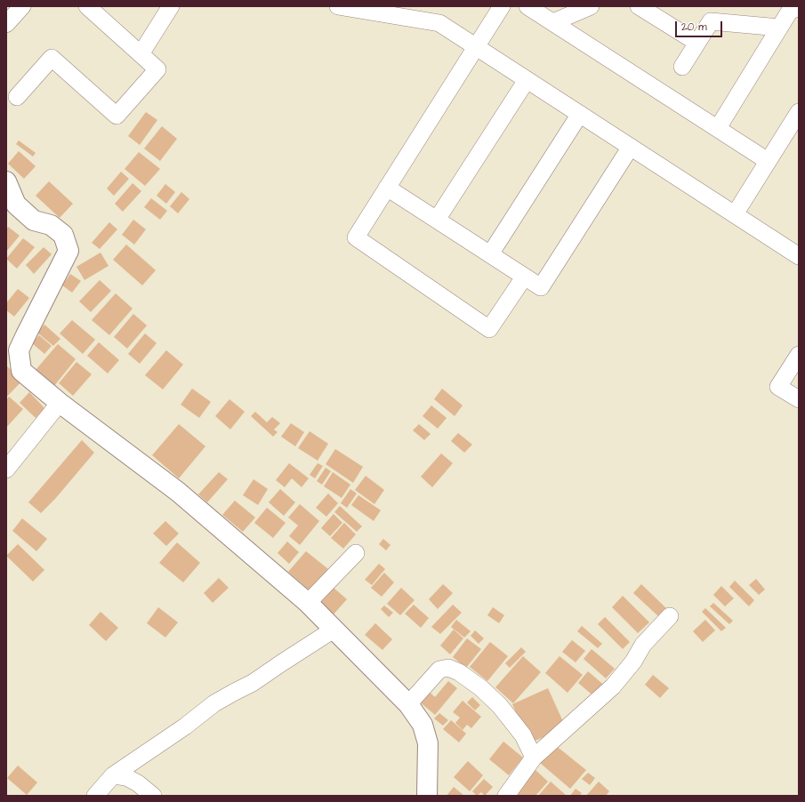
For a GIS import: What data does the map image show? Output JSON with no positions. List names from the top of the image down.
{
  "scale_bar": "20 m"
}
